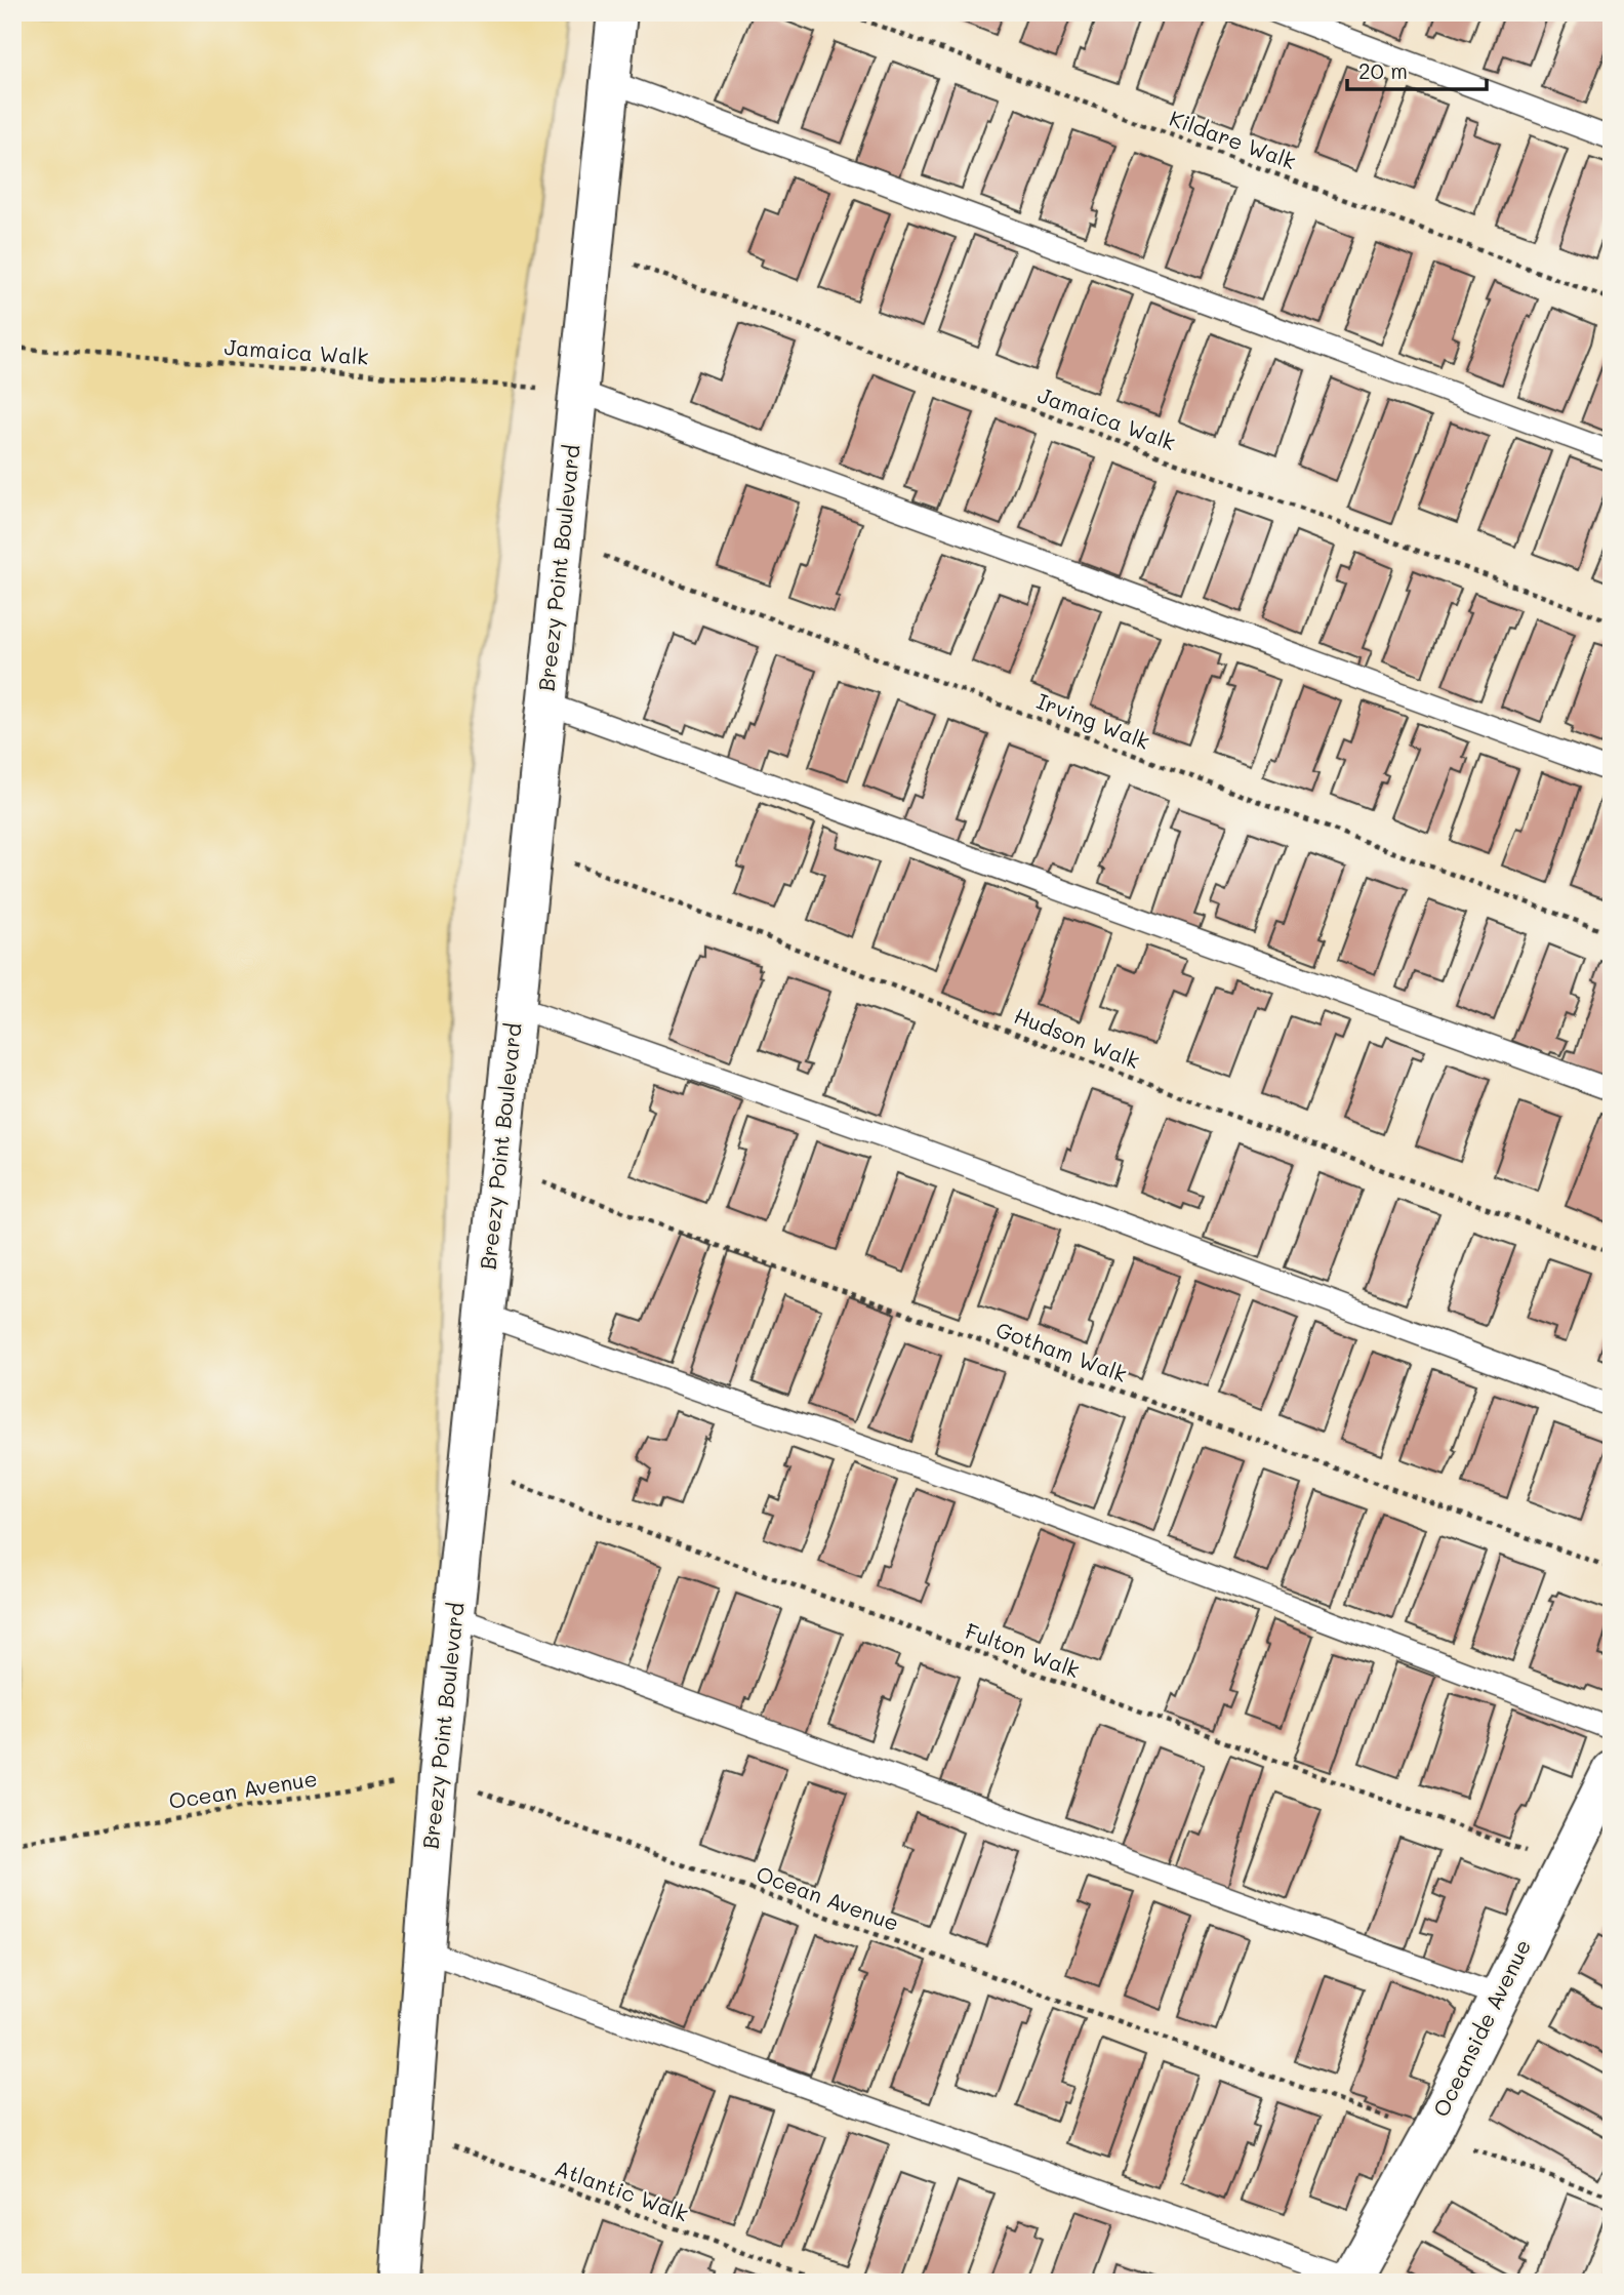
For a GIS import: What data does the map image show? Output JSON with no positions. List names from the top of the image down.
{
  "streets": {
    "street": ["Breezy Point Boulevard", "Oceanside Avenue"],
    "path": [
      "Kildare Walk",
      "Jamaica Walk",
      "Irving Walk",
      "Hudson Walk",
      "Gotham Walk",
      "Fulton Walk",
      "Ocean Avenue",
      "Atlantic Walk"
    ]
  },
  "crossings": [
    ["Jamaica Walk", "Breezy Point Boulevard"],
    ["Breezy Point Boulevard", "Irving Walk"],
    ["Breezy Point Boulevard", "Hudson Walk"],
    ["Breezy Point Boulevard", "Gotham Walk"],
    ["Breezy Point Boulevard", "Fulton Walk"],
    ["Breezy Point Boulevard", "Ocean Avenue"],
    ["Breezy Point Boulevard", "Atlantic Walk"],
    ["Fulton Walk", "Oceanside Avenue"],
    ["Ocean Avenue", "Oceanside Avenue"]
  ],
  "scale_bar": "20 m"
}
